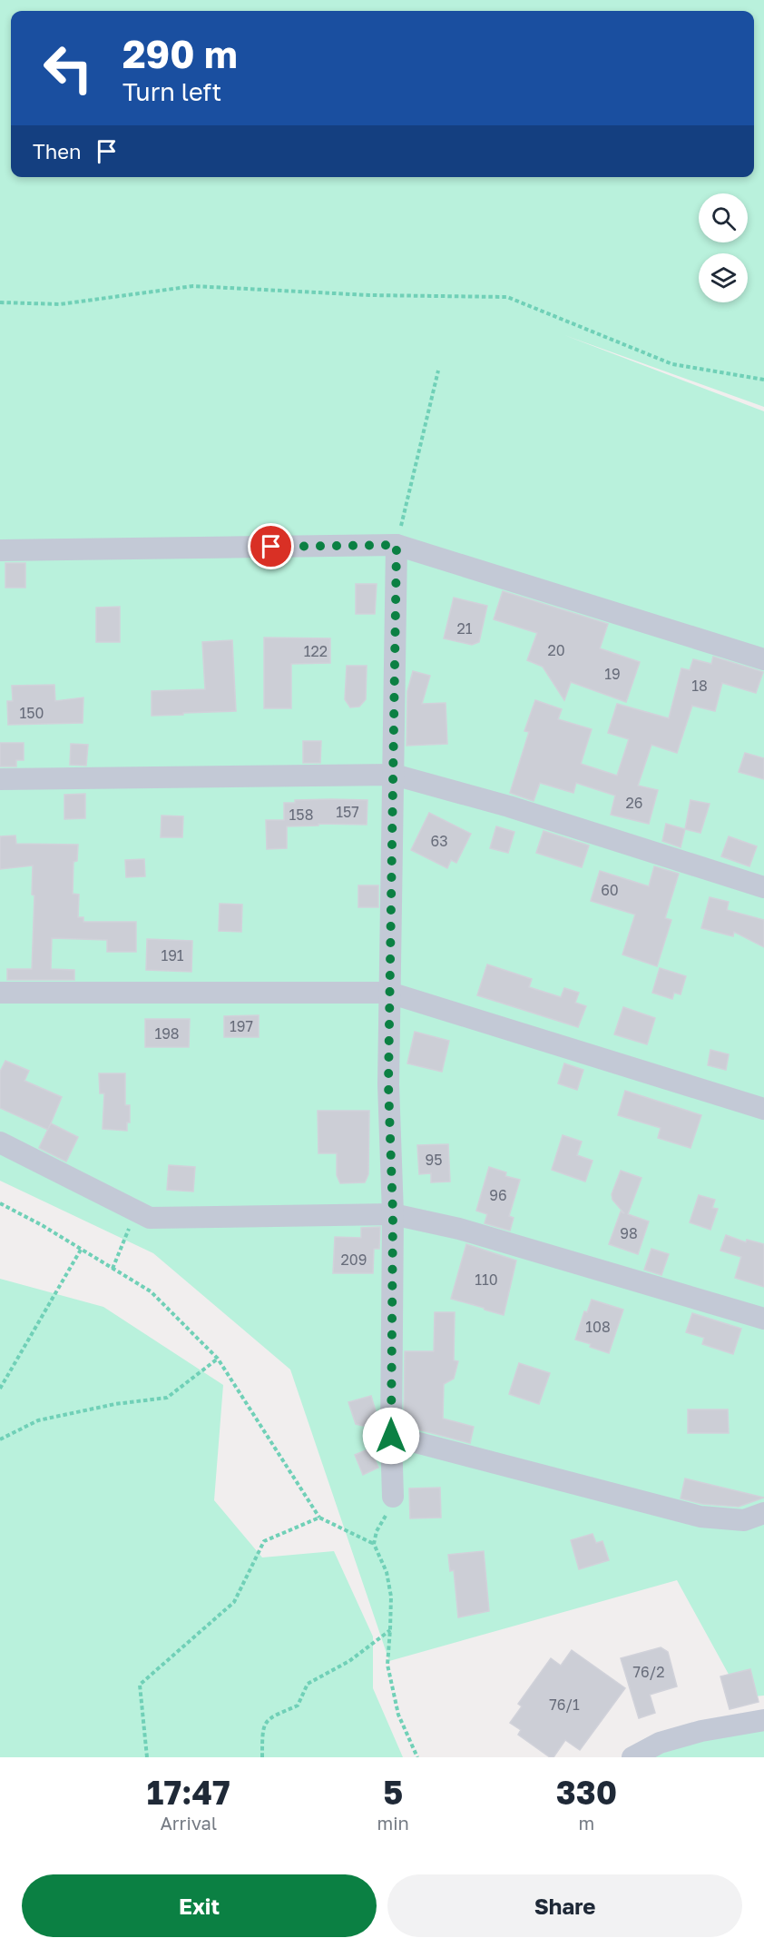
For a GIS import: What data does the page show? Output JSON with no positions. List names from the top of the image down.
{
  "house_numbers": [
    "21",
    "20",
    "122",
    "19",
    "18",
    "150",
    "26",
    "157",
    "158",
    "63",
    "60",
    "191",
    "197",
    "198",
    "95",
    "96",
    "98",
    "209",
    "110",
    "108",
    "76/2",
    "76/1"
  ],
  "page": {
    "turn": ["290 m", "Turn left"],
    "then": "Then",
    "eta": [
      "17:47",
      "Arrival",
      "5",
      "min",
      "330",
      "m"
    ],
    "buttons": ["Exit", "Share"]
  }
}
